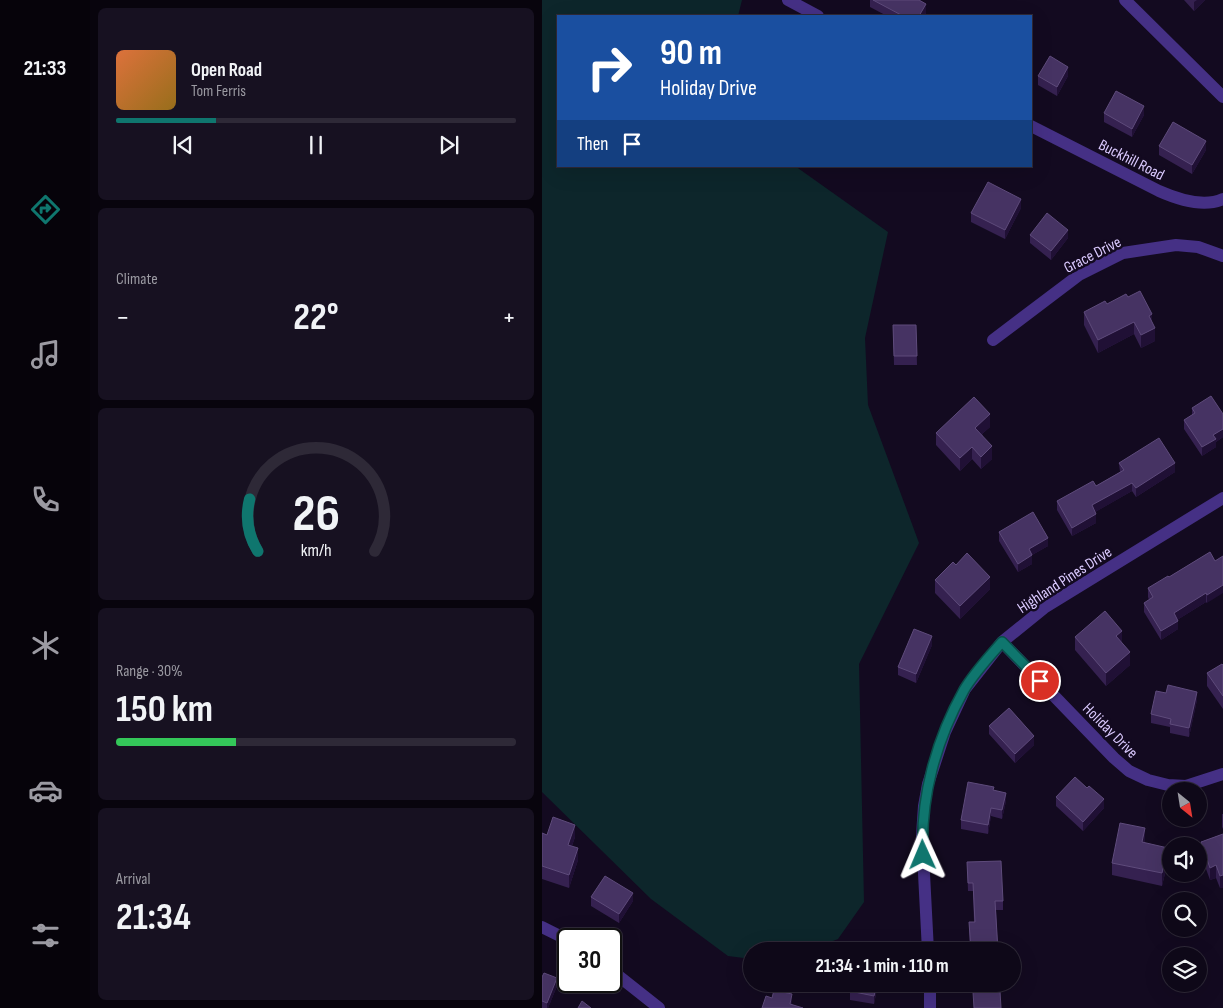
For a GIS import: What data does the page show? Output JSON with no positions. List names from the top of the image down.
{
  "streets": {
    "street": [
      "Buckhill Road",
      "Grace Drive",
      "Highland Pines Drive",
      "Holiday Drive"
    ]
  },
  "crossings": [
    ["Highland Pines Drive", "Holiday Drive"]
  ],
  "north": "bottom right",
  "page": {
    "tabs": "21:33",
    "turn": ["90 m", "Holiday Drive"],
    "song": ["Open Road", "Tom Ferris"],
    "then": "Then",
    "tile": [
      "Climate",
      ["Range · 30%", "150 km"],
      ["Arrival", "21:34"]
    ],
    "heat": ["−", "22°", "+"],
    "limit": "30",
    "trip": "21:34 · 1 min · 110 m",
    "gauge": ["26", "km/h"]
  }
}
